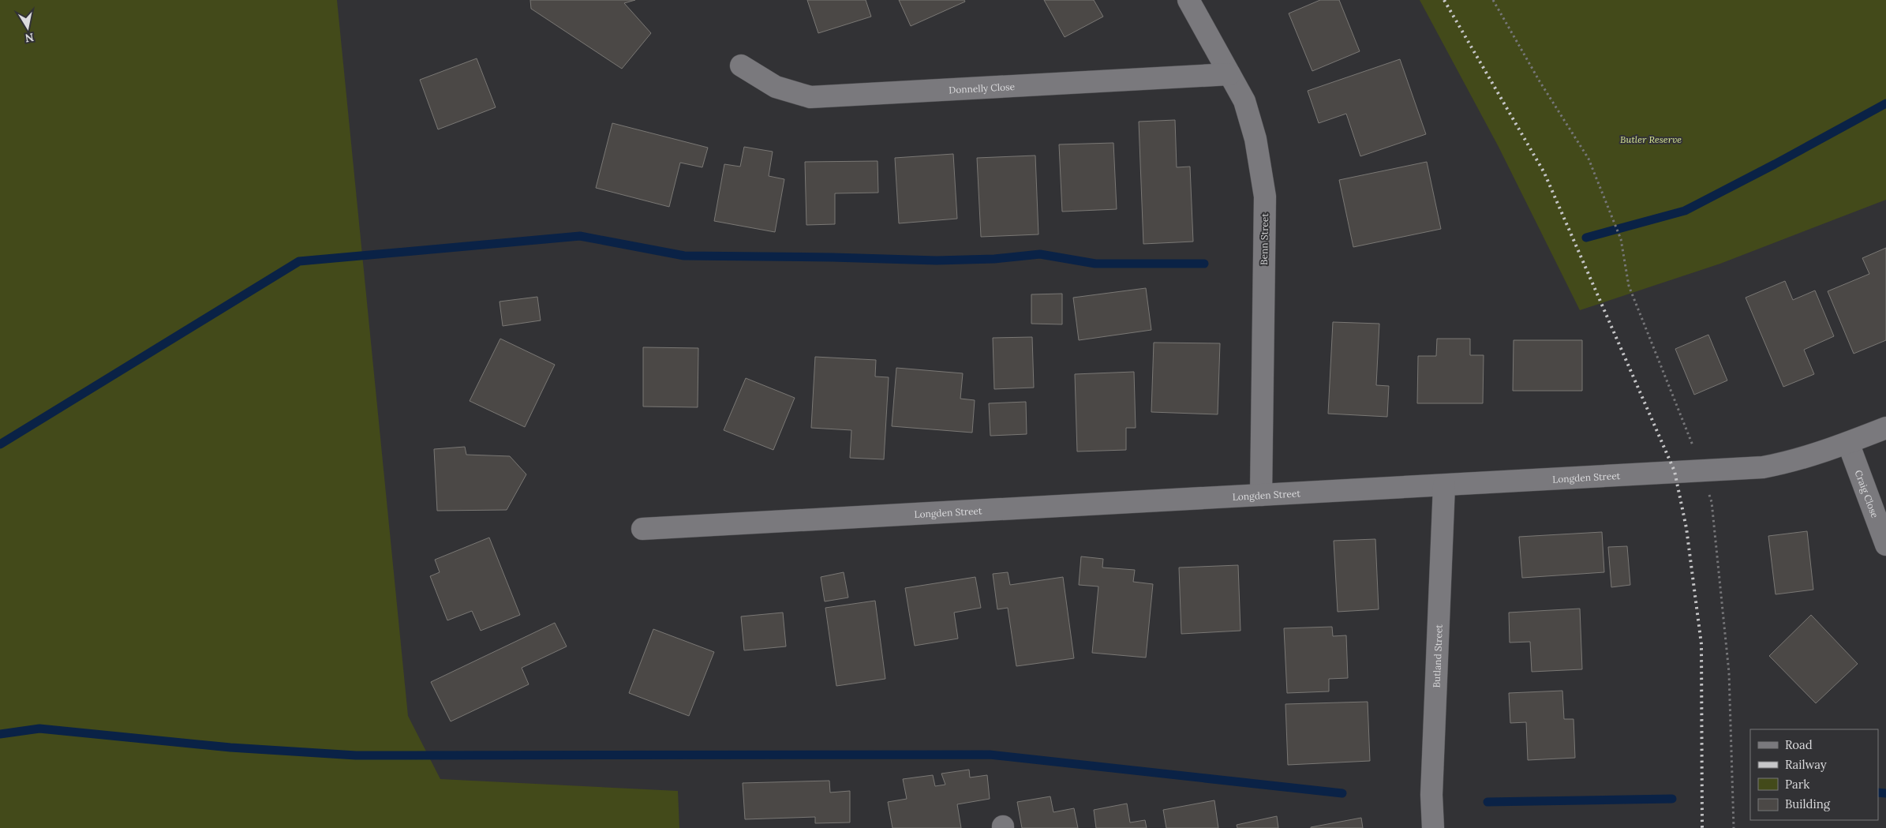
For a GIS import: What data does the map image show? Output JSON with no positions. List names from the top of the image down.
{
  "streets": {
    "street": [
      "Donnelly Close",
      "Benn Street",
      "Longden Street",
      "Craig Close",
      "Butland Street"
    ]
  },
  "crossings": [
    ["Donnelly Close", "Benn Street"],
    ["Benn Street", "Longden Street"],
    ["Longden Street", "Craig Close"],
    ["Longden Street", "Butland Street"]
  ],
  "parks": ["Butler Reserve"],
  "legend": [
    "Road",
    "Railway",
    "Park",
    "Building"
  ],
  "north": "bottom"
}
